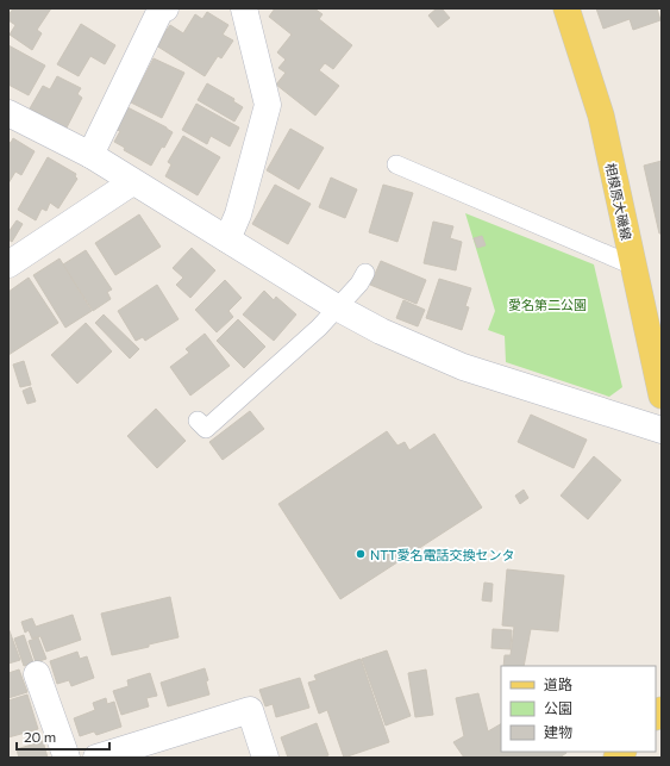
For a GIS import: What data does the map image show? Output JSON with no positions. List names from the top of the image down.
{
  "streets": {
    "main road": ["相模原大磯線"]
  },
  "parks": ["愛名第二公園"],
  "places": ["NTT愛名電話交換センタ"],
  "legend": ["道路", "公園", "建物"],
  "scale_bar": "20 m"
}
